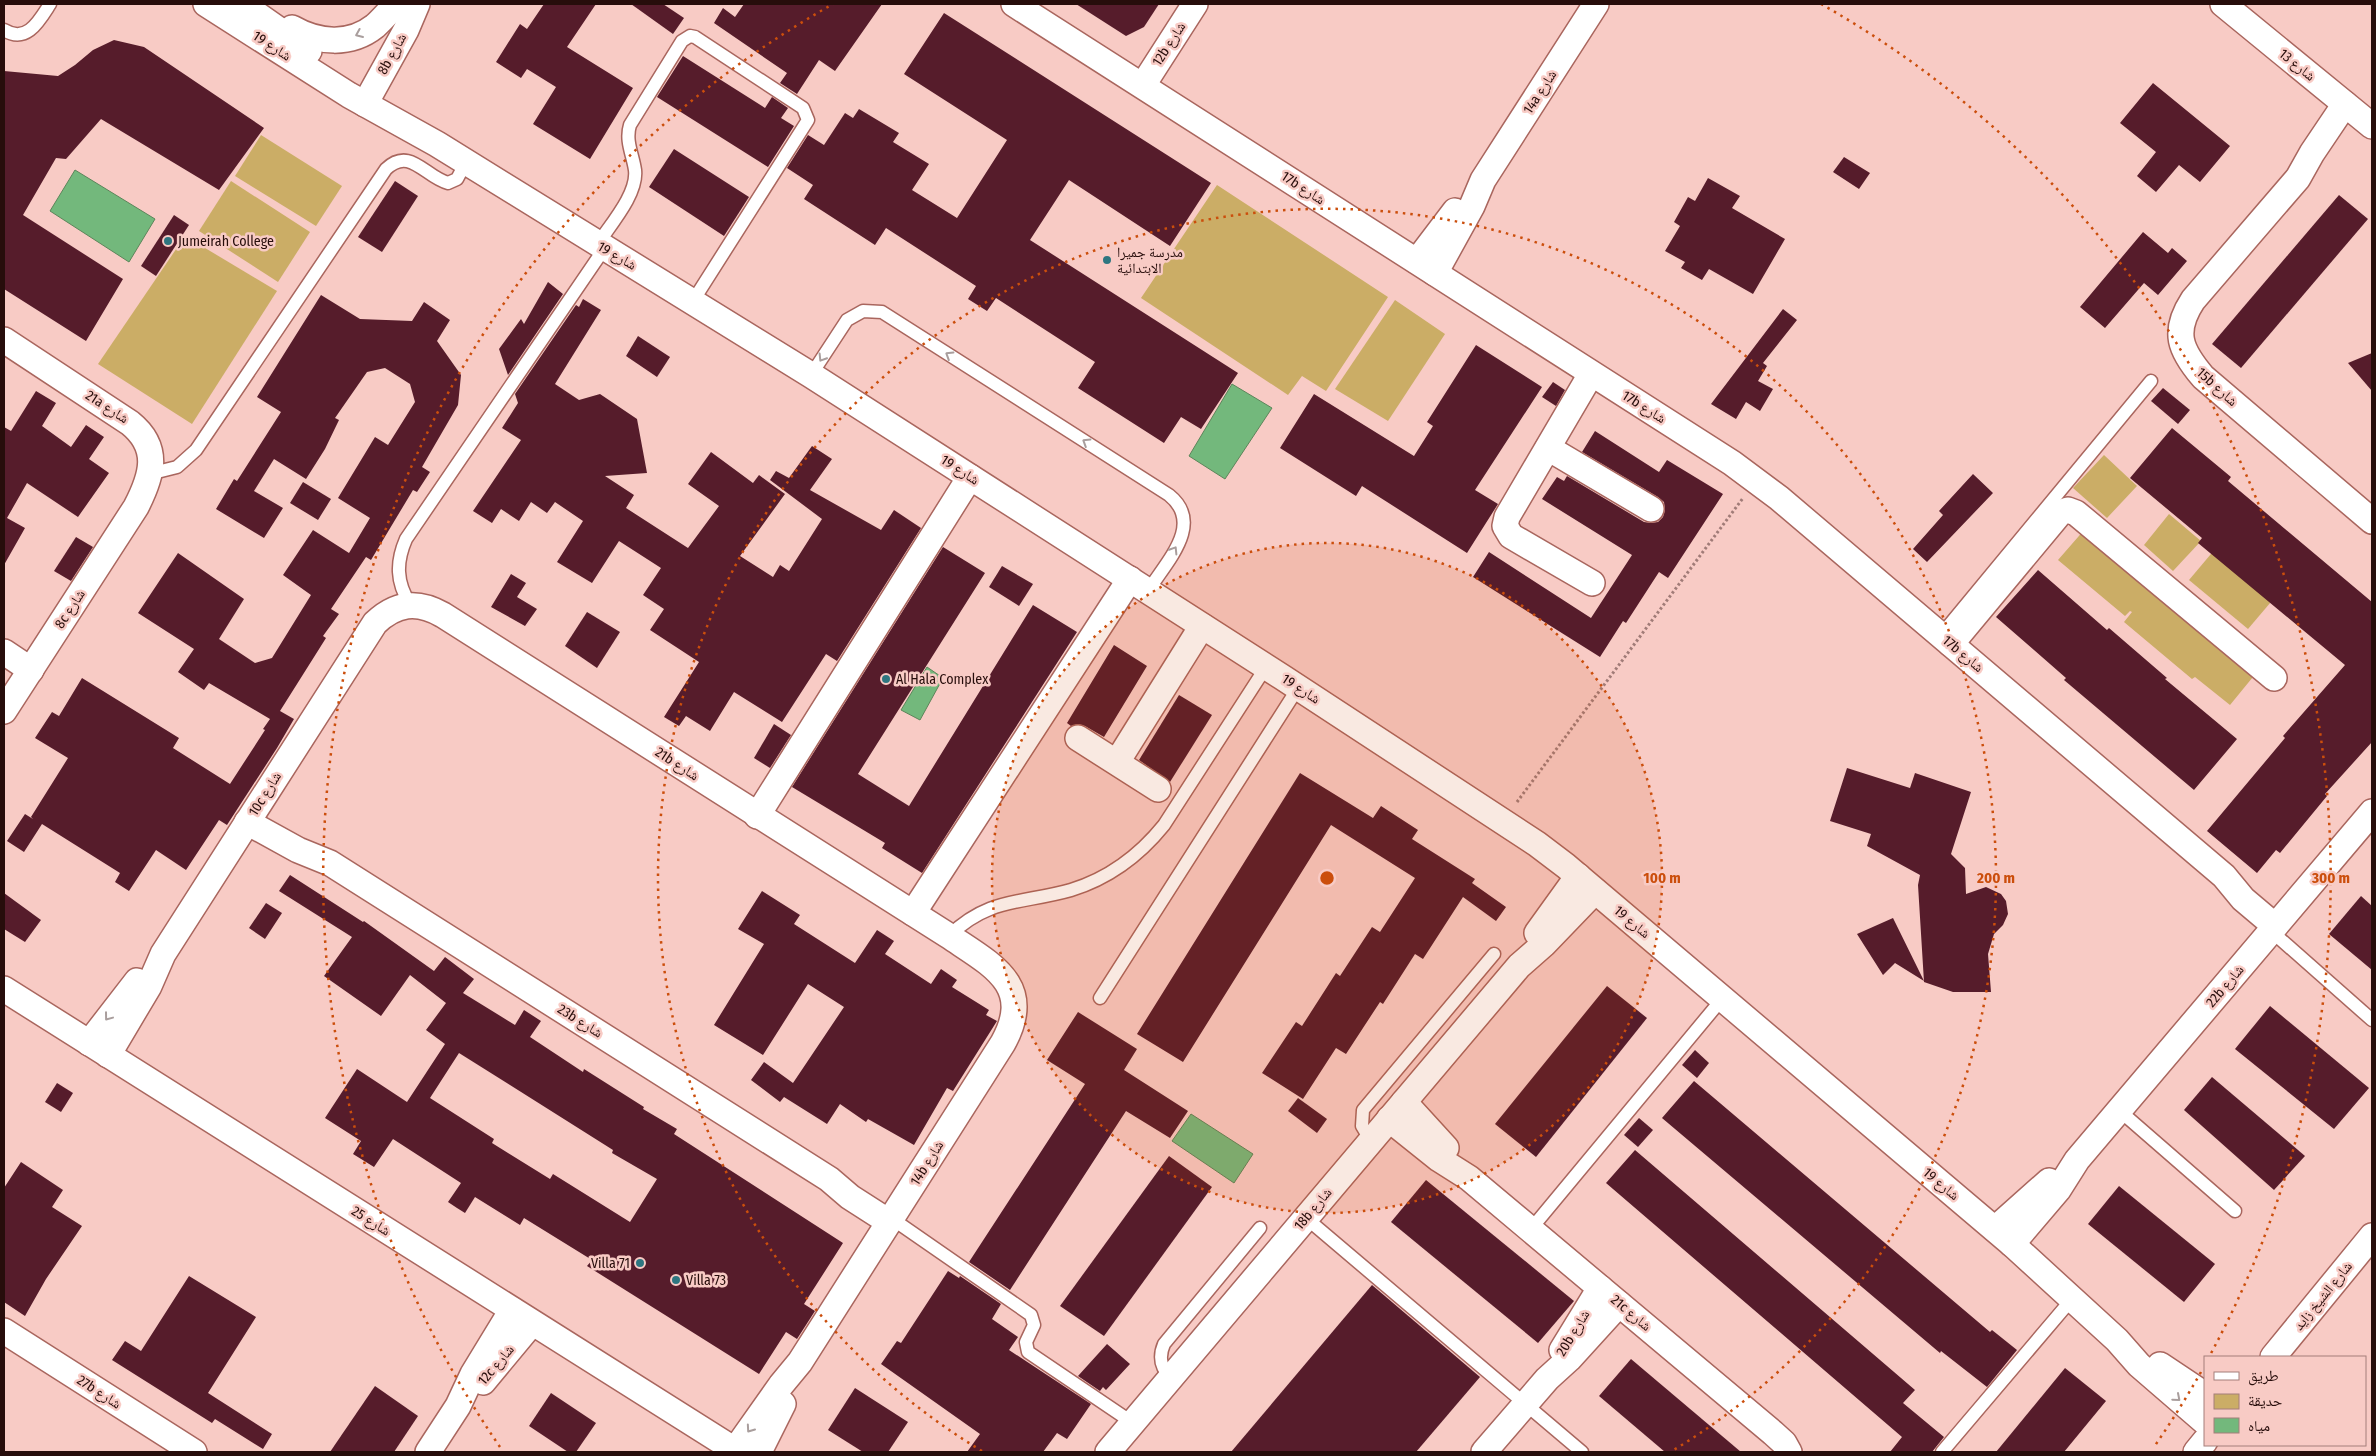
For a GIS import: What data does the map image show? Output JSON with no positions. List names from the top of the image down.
{
  "streets": {
    "street": [
      "12b شارع",
      "شارع 19",
      "8b شارع",
      "شارع 13",
      "14a شارع",
      "17b شارع",
      "15b شارع",
      "21a شارع",
      "8c شارع",
      "21b شارع",
      "10c شارع",
      "22b شارع",
      "23b شارع",
      "14b شارع",
      "18b شارع",
      "شارع 25",
      "شارع الشيخ زايد",
      "21c شارع",
      "20b شارع",
      "12c شارع",
      "27b شارع"
    ]
  },
  "crossings": [
    ["12b شارع", "17b شارع"],
    ["شارع 19", "8b شارع"],
    ["شارع 19", "22b شارع"],
    ["شارع 19", "18b شارع"],
    ["شارع 13", "15b شارع"],
    ["14a شارع", "17b شارع"],
    ["17b شارع", "22b شارع"],
    ["21a شارع", "8c شارع"],
    ["21b شارع", "10c شارع"],
    ["21b شارع", "14b شارع"],
    ["10c شارع", "23b شارع"],
    ["10c شارع", "شارع 25"],
    ["23b شارع", "14b شارع"],
    ["14b شارع", "شارع 25"],
    ["18b شارع", "21c شارع"],
    ["شارع 25", "12c شارع"],
    ["21c شارع", "20b شارع"]
  ],
  "places": [
    "Jumeirah College",
    "مدرسة جميرا الابتدائية",
    "Al Hala Complex",
    "Villa 71",
    "Villa 73"
  ],
  "legend": ["طريق", "حديقة", "مياه"],
  "rings": ["100 m", "200 m", "300 m"]
}
